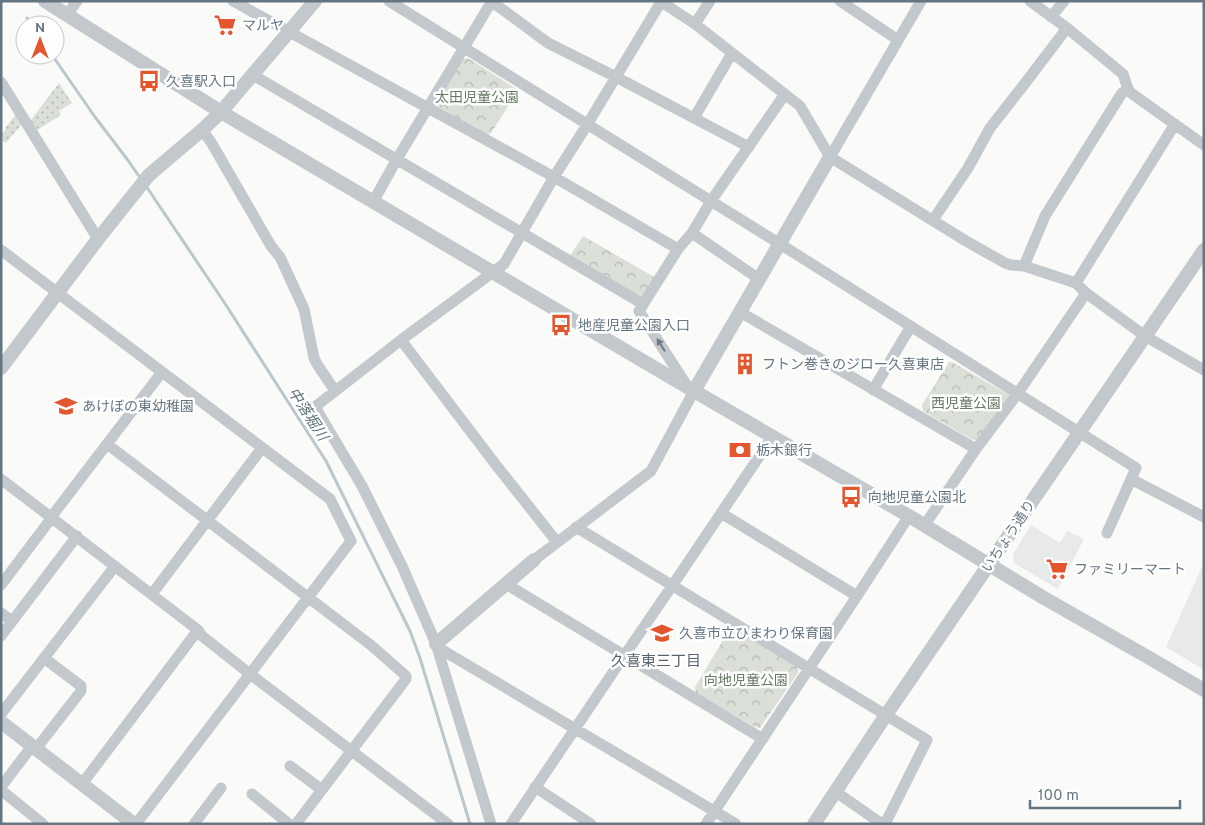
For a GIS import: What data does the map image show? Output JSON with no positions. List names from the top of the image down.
{
  "streets": {
    "street": ["いちょう通り"]
  },
  "districts": ["久喜東三丁目"],
  "water": ["中落堀川"],
  "parks": ["太田児童公園", "西児童公園", "向地児童公園"],
  "places": {
    "supermarket": ["マルヤ", "ファミリーマート"],
    "bus stop": ["久喜駅入口", "地産児童公園入口", "向地児童公園北"],
    "building": ["フトン巻きのジロー久喜東店"],
    "school or university": ["あけぼの東幼稚園", "久喜市立ひまわり保育園"],
    "bank": ["栃木銀行"]
  },
  "scale_bar": "100 m",
  "north": "top"
}
